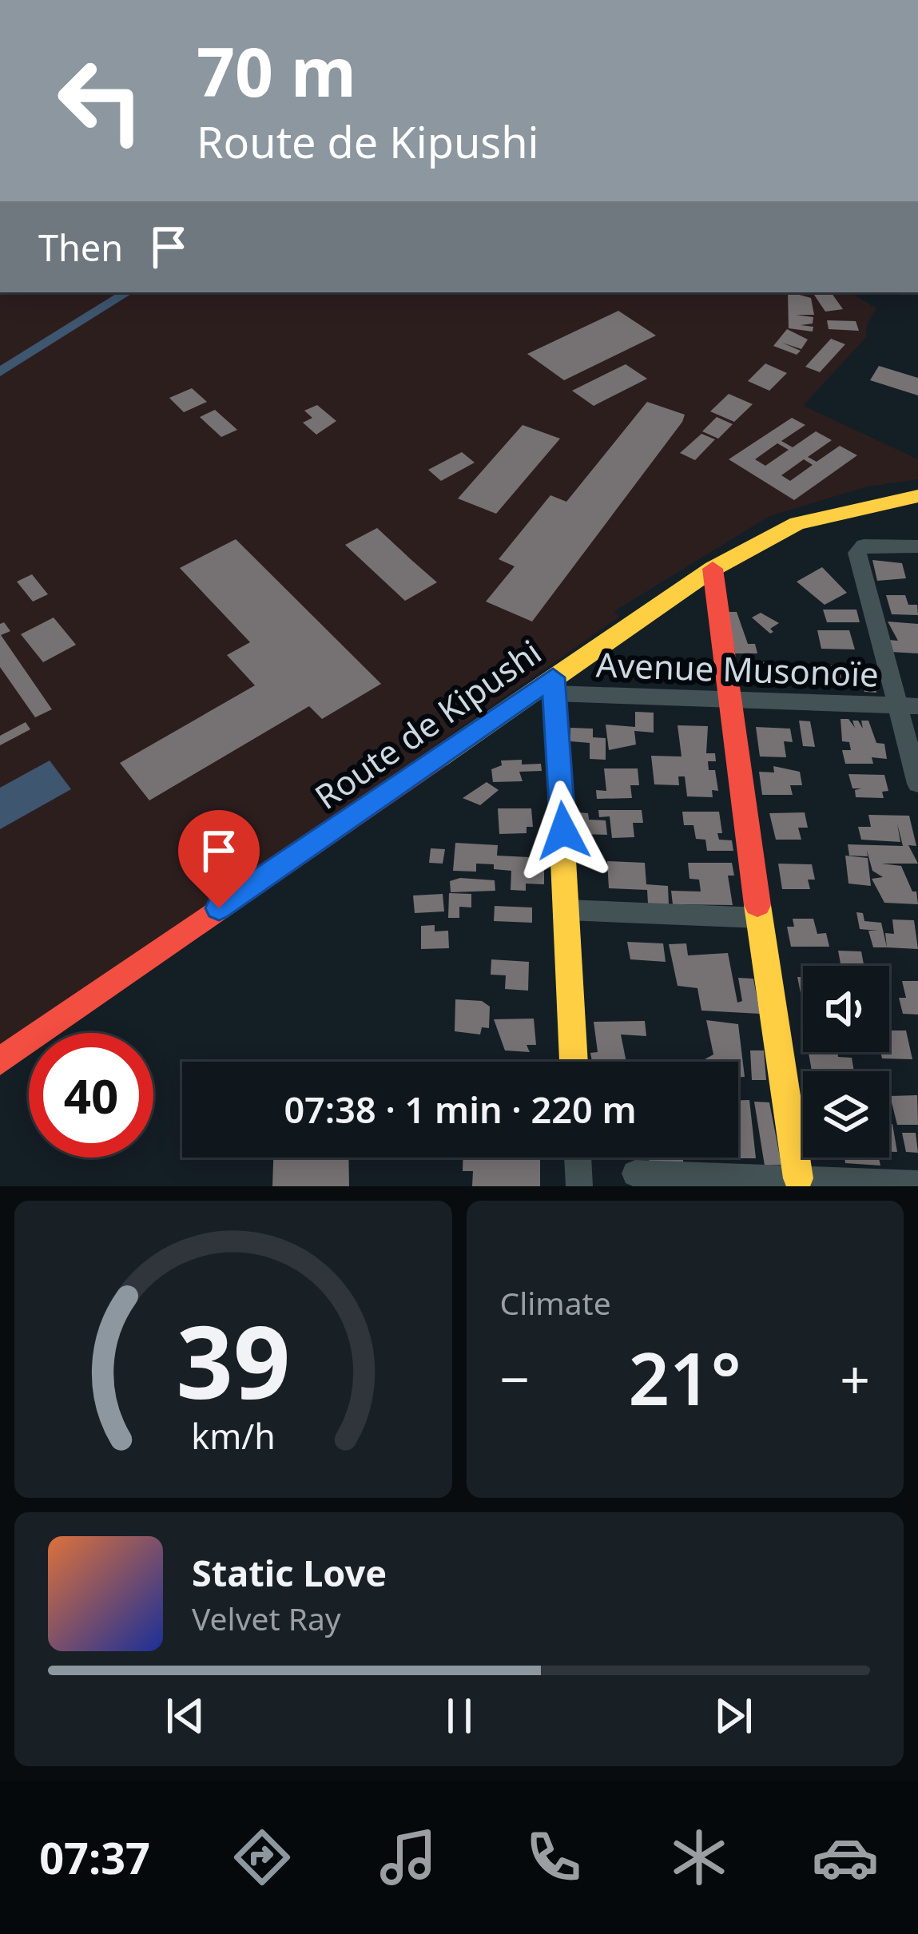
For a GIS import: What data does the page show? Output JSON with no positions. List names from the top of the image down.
{
  "streets": {
    "main road": ["Route de Kipushi"],
    "street": ["Avenue Musonoïe"]
  },
  "crossings": [
    ["Avenue Musonoïe", "Route de Kipushi"]
  ],
  "page": {
    "turn": ["70 m", "Route de Kipushi"],
    "then": "Then",
    "limit": "40",
    "trip": "07:38 · 1 min · 220 m",
    "tile": "Climate",
    "heat": ["−", "21°", "+"],
    "song": ["Static Love", "Velvet Ray"],
    "tabs": "07:37",
    "gauge": ["39", "km/h"]
  }
}
